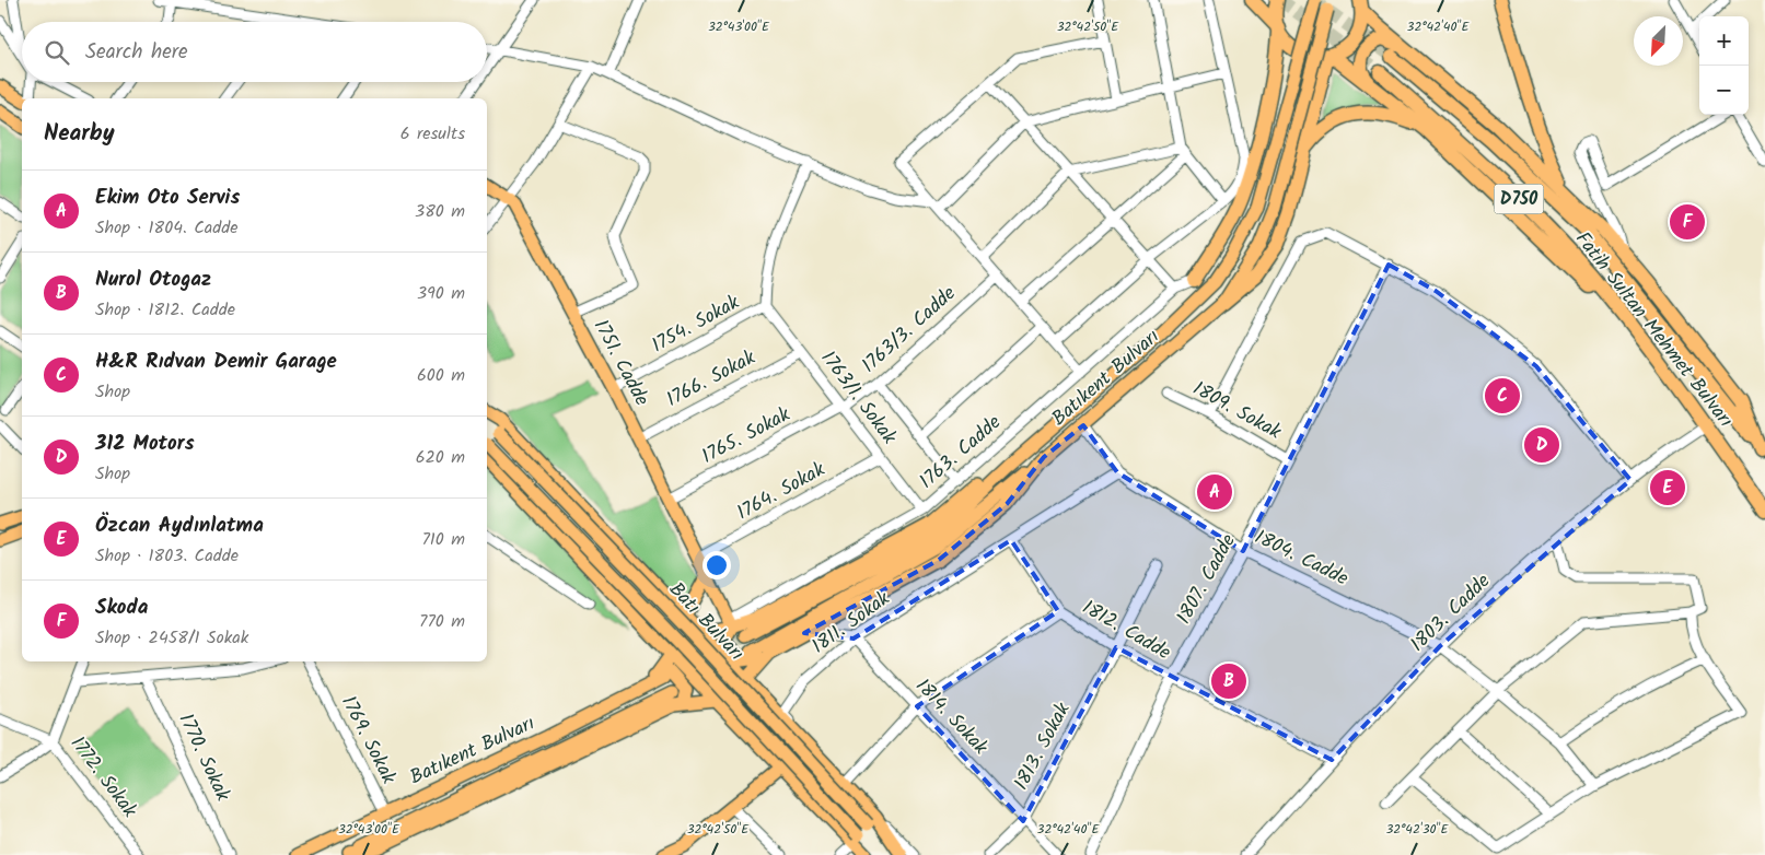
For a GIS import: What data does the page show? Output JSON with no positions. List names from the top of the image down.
{
  "streets": {
    "highway": ["D750", "Fatih Sultan Mehmet Bulvarı"],
    "main road": ["1751. Cadde", "Batıkent Bulvarı", "Batı Bulvarı"],
    "street": [
      "1754. Sokak",
      "1763/3. Cadde",
      "1766. Sokak",
      "1763/1. Sokak",
      "1809. Sokak",
      "1765. Sokak",
      "1763. Cadde",
      "1764. Sokak",
      "1804. Cadde",
      "1807. Cadde",
      "1803. Cadde",
      "1811. Sokak",
      "1812. Cadde",
      "1814. Sokak",
      "1769. Sokak",
      "1813. Sokak",
      "1770. Sokak",
      "1772. Sokak"
    ]
  },
  "crossings": [
    ["D750", "Fatih Sultan Mehmet Bulvarı"],
    ["1754. Sokak", "1751. Cadde"],
    ["1754. Sokak", "1763/1. Sokak"],
    ["1763/3. Cadde", "1763/1. Sokak"],
    ["1763/3. Cadde", "1765. Sokak"],
    ["Fatih Sultan Mehmet Bulvarı", "1803. Cadde"],
    ["1751. Cadde", "1766. Sokak"],
    ["1751. Cadde", "1765. Sokak"],
    ["1751. Cadde", "1763. Cadde"],
    ["1751. Cadde", "1764. Sokak"],
    ["Batıkent Bulvarı", "1804. Cadde"],
    ["1766. Sokak", "1763/1. Sokak"],
    ["1763/1. Sokak", "1765. Sokak"],
    ["1763/1. Sokak", "1763. Cadde"],
    ["1763/1. Sokak", "1764. Sokak"],
    ["1809. Sokak", "1807. Cadde"],
    ["1804. Cadde", "1807. Cadde"],
    ["1804. Cadde", "1803. Cadde"],
    ["1804. Cadde", "1811. Sokak"],
    ["1807. Cadde", "1812. Cadde"],
    ["1803. Cadde", "1812. Cadde"],
    ["1811. Sokak", "1812. Cadde"],
    ["1811. Sokak", "1814. Sokak"],
    ["1812. Cadde", "1814. Sokak"],
    ["1812. Cadde", "1813. Sokak"],
    ["1814. Sokak", "1813. Sokak"]
  ],
  "north": "bottom left",
  "page": {
    "map_buttons": ["+", "−"],
    "search": "Search here",
    "heading": ["Nearby", "6 results"],
    "list": [
      {
        "mark": "A",
        "name": "Ekim Oto Servis",
        "note": "Shop · 1804. Cadde",
        "value": "380 m"
      },
      {
        "mark": "B",
        "name": "Nurol Otogaz",
        "note": "Shop · 1812. Cadde",
        "value": "390 m"
      },
      {
        "mark": "C",
        "name": "H&R Rıdvan Demir Garage",
        "note": "Shop",
        "value": "600 m"
      },
      {
        "mark": "D",
        "name": "312 Motors",
        "note": "Shop",
        "value": "620 m"
      },
      {
        "mark": "E",
        "name": "Özcan Aydınlatma",
        "note": "Shop · 1803. Cadde",
        "value": "710 m"
      },
      {
        "mark": "F",
        "name": "Skoda",
        "note": "Shop · 2458/1 Sokak",
        "value": "770 m"
      }
    ],
    "pins": [
      "F",
      "C",
      "D",
      "E",
      "A",
      "B"
    ]
  },
  "coordinates": [
    "32°42'50\"E",
    "32°42'40\"E",
    "32°43'00\"E",
    "32°42'30\"E"
  ]
}
